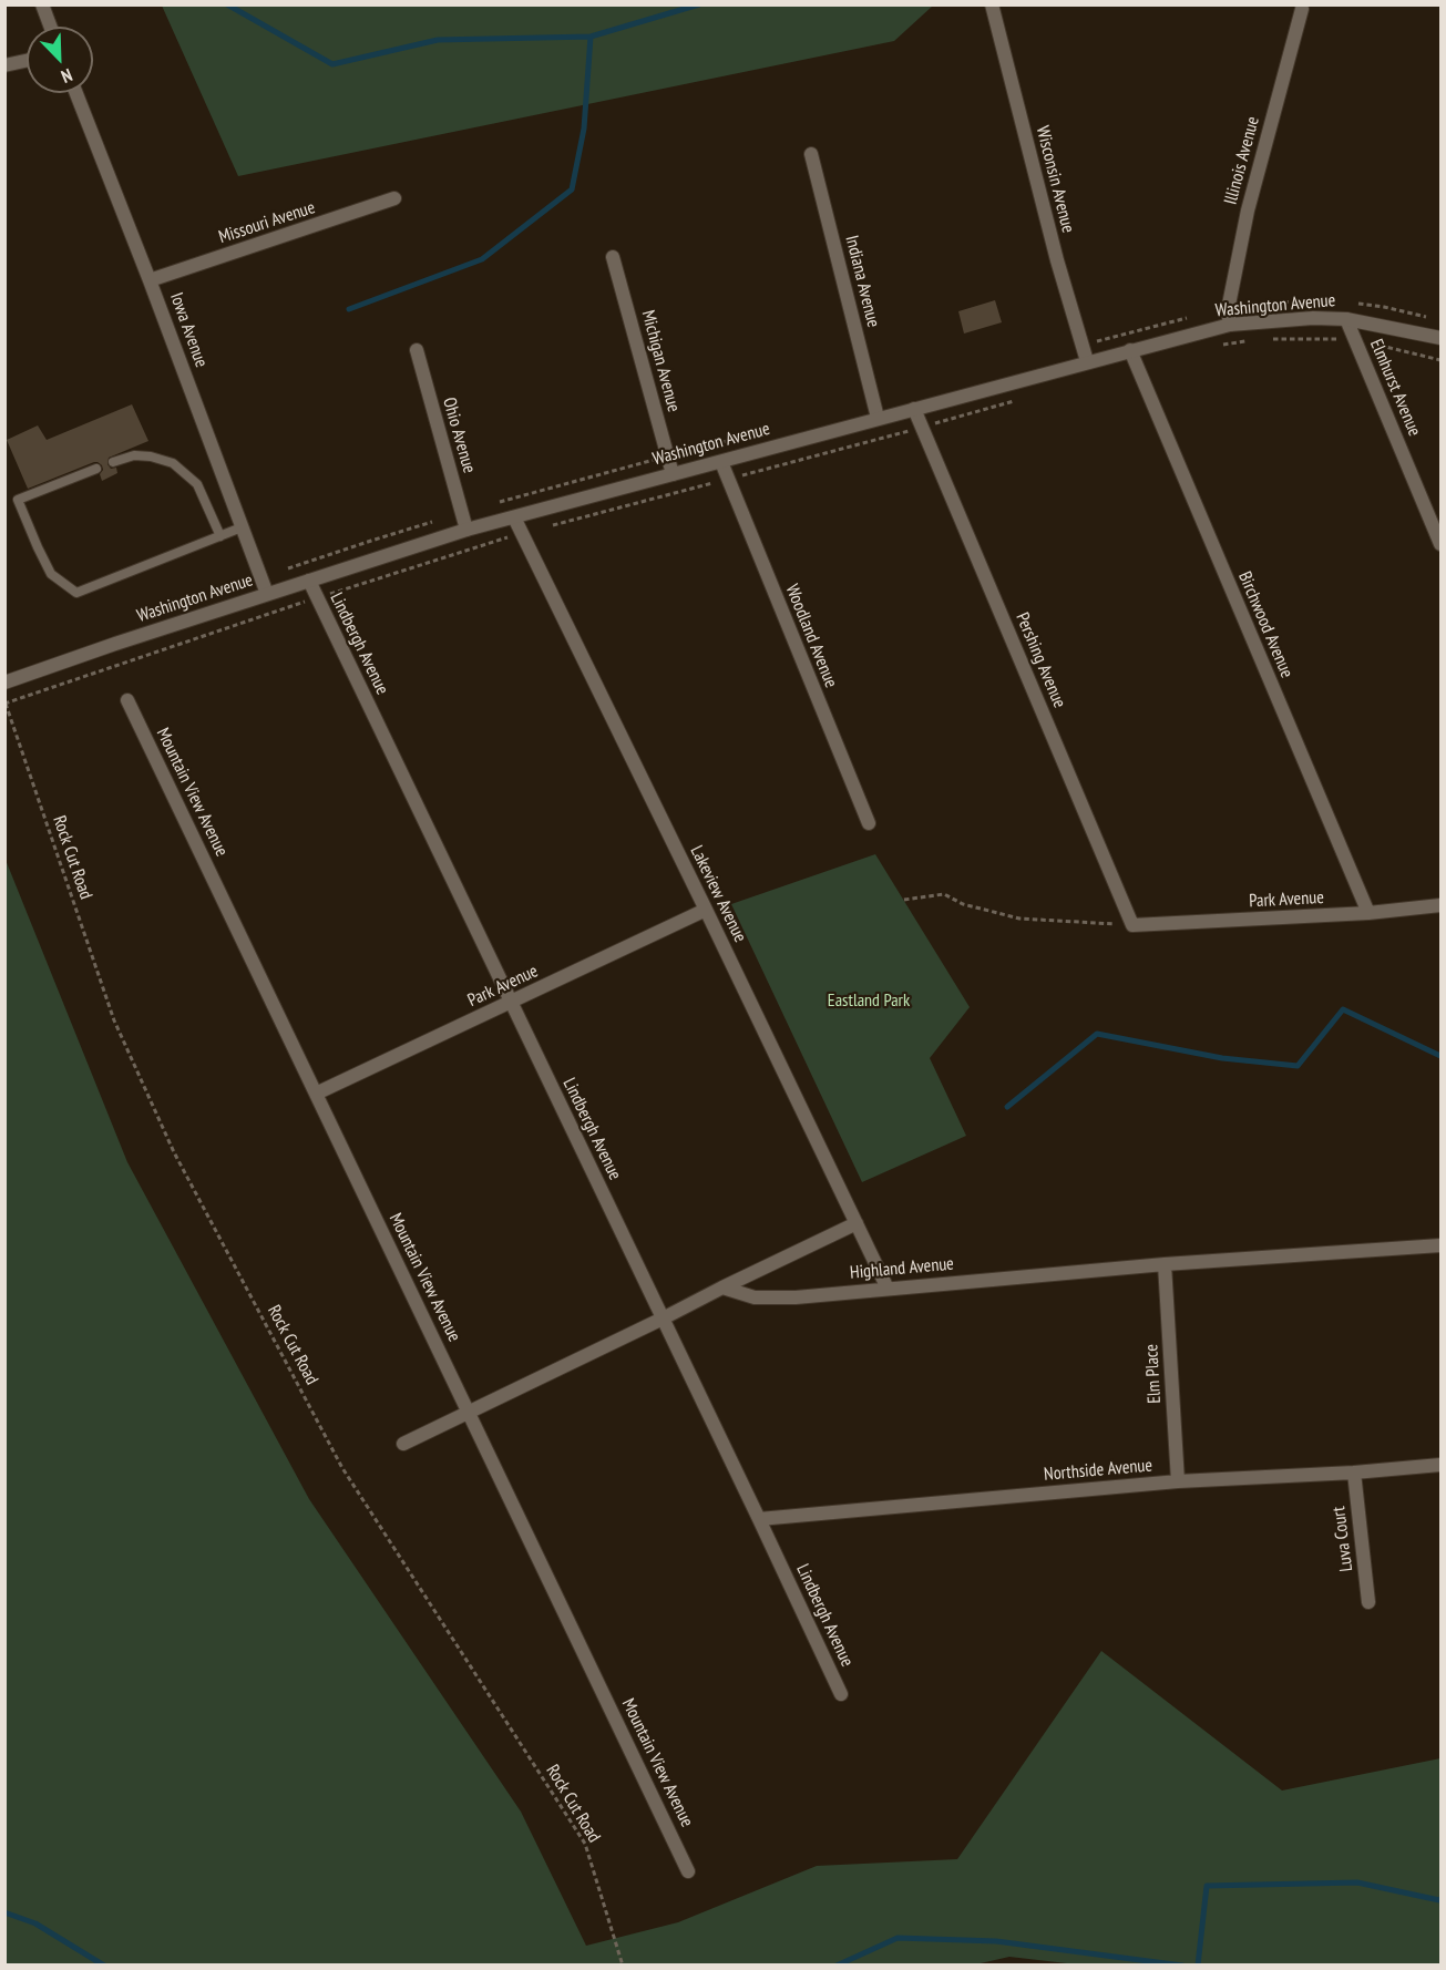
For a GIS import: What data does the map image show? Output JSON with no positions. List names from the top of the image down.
{
  "streets": {
    "street": [
      "Illinois Avenue",
      "Wisconsin Avenue",
      "Missouri Avenue",
      "Indiana Avenue",
      "Washington Avenue",
      "Iowa Avenue",
      "Michigan Avenue",
      "Elmhurst Avenue",
      "Ohio Avenue",
      "Birchwood Avenue",
      "Woodland Avenue",
      "Lindbergh Avenue",
      "Pershing Avenue",
      "Mountain View Avenue",
      "Lakeview Avenue",
      "Park Avenue",
      "Highland Avenue",
      "Elm Place",
      "Northside Avenue",
      "Luva Court"
    ],
    "path": ["Rock Cut Road"]
  },
  "crossings": [
    ["Illinois Avenue", "Washington Avenue"],
    ["Wisconsin Avenue", "Washington Avenue"],
    ["Missouri Avenue", "Iowa Avenue"],
    ["Indiana Avenue", "Washington Avenue"],
    ["Washington Avenue", "Iowa Avenue"],
    ["Washington Avenue", "Michigan Avenue"],
    ["Washington Avenue", "Elmhurst Avenue"],
    ["Washington Avenue", "Ohio Avenue"],
    ["Washington Avenue", "Birchwood Avenue"],
    ["Washington Avenue", "Woodland Avenue"],
    ["Washington Avenue", "Lindbergh Avenue"],
    ["Washington Avenue", "Pershing Avenue"],
    ["Washington Avenue", "Lakeview Avenue"],
    ["Birchwood Avenue", "Park Avenue"],
    ["Lindbergh Avenue", "Park Avenue"],
    ["Lindbergh Avenue", "Northside Avenue"],
    ["Pershing Avenue", "Park Avenue"],
    ["Mountain View Avenue", "Park Avenue"],
    ["Lakeview Avenue", "Park Avenue"],
    ["Lakeview Avenue", "Highland Avenue"],
    ["Highland Avenue", "Elm Place"],
    ["Elm Place", "Northside Avenue"],
    ["Northside Avenue", "Luva Court"]
  ],
  "parks": ["Eastland Park"],
  "north": "bottom right"
}
